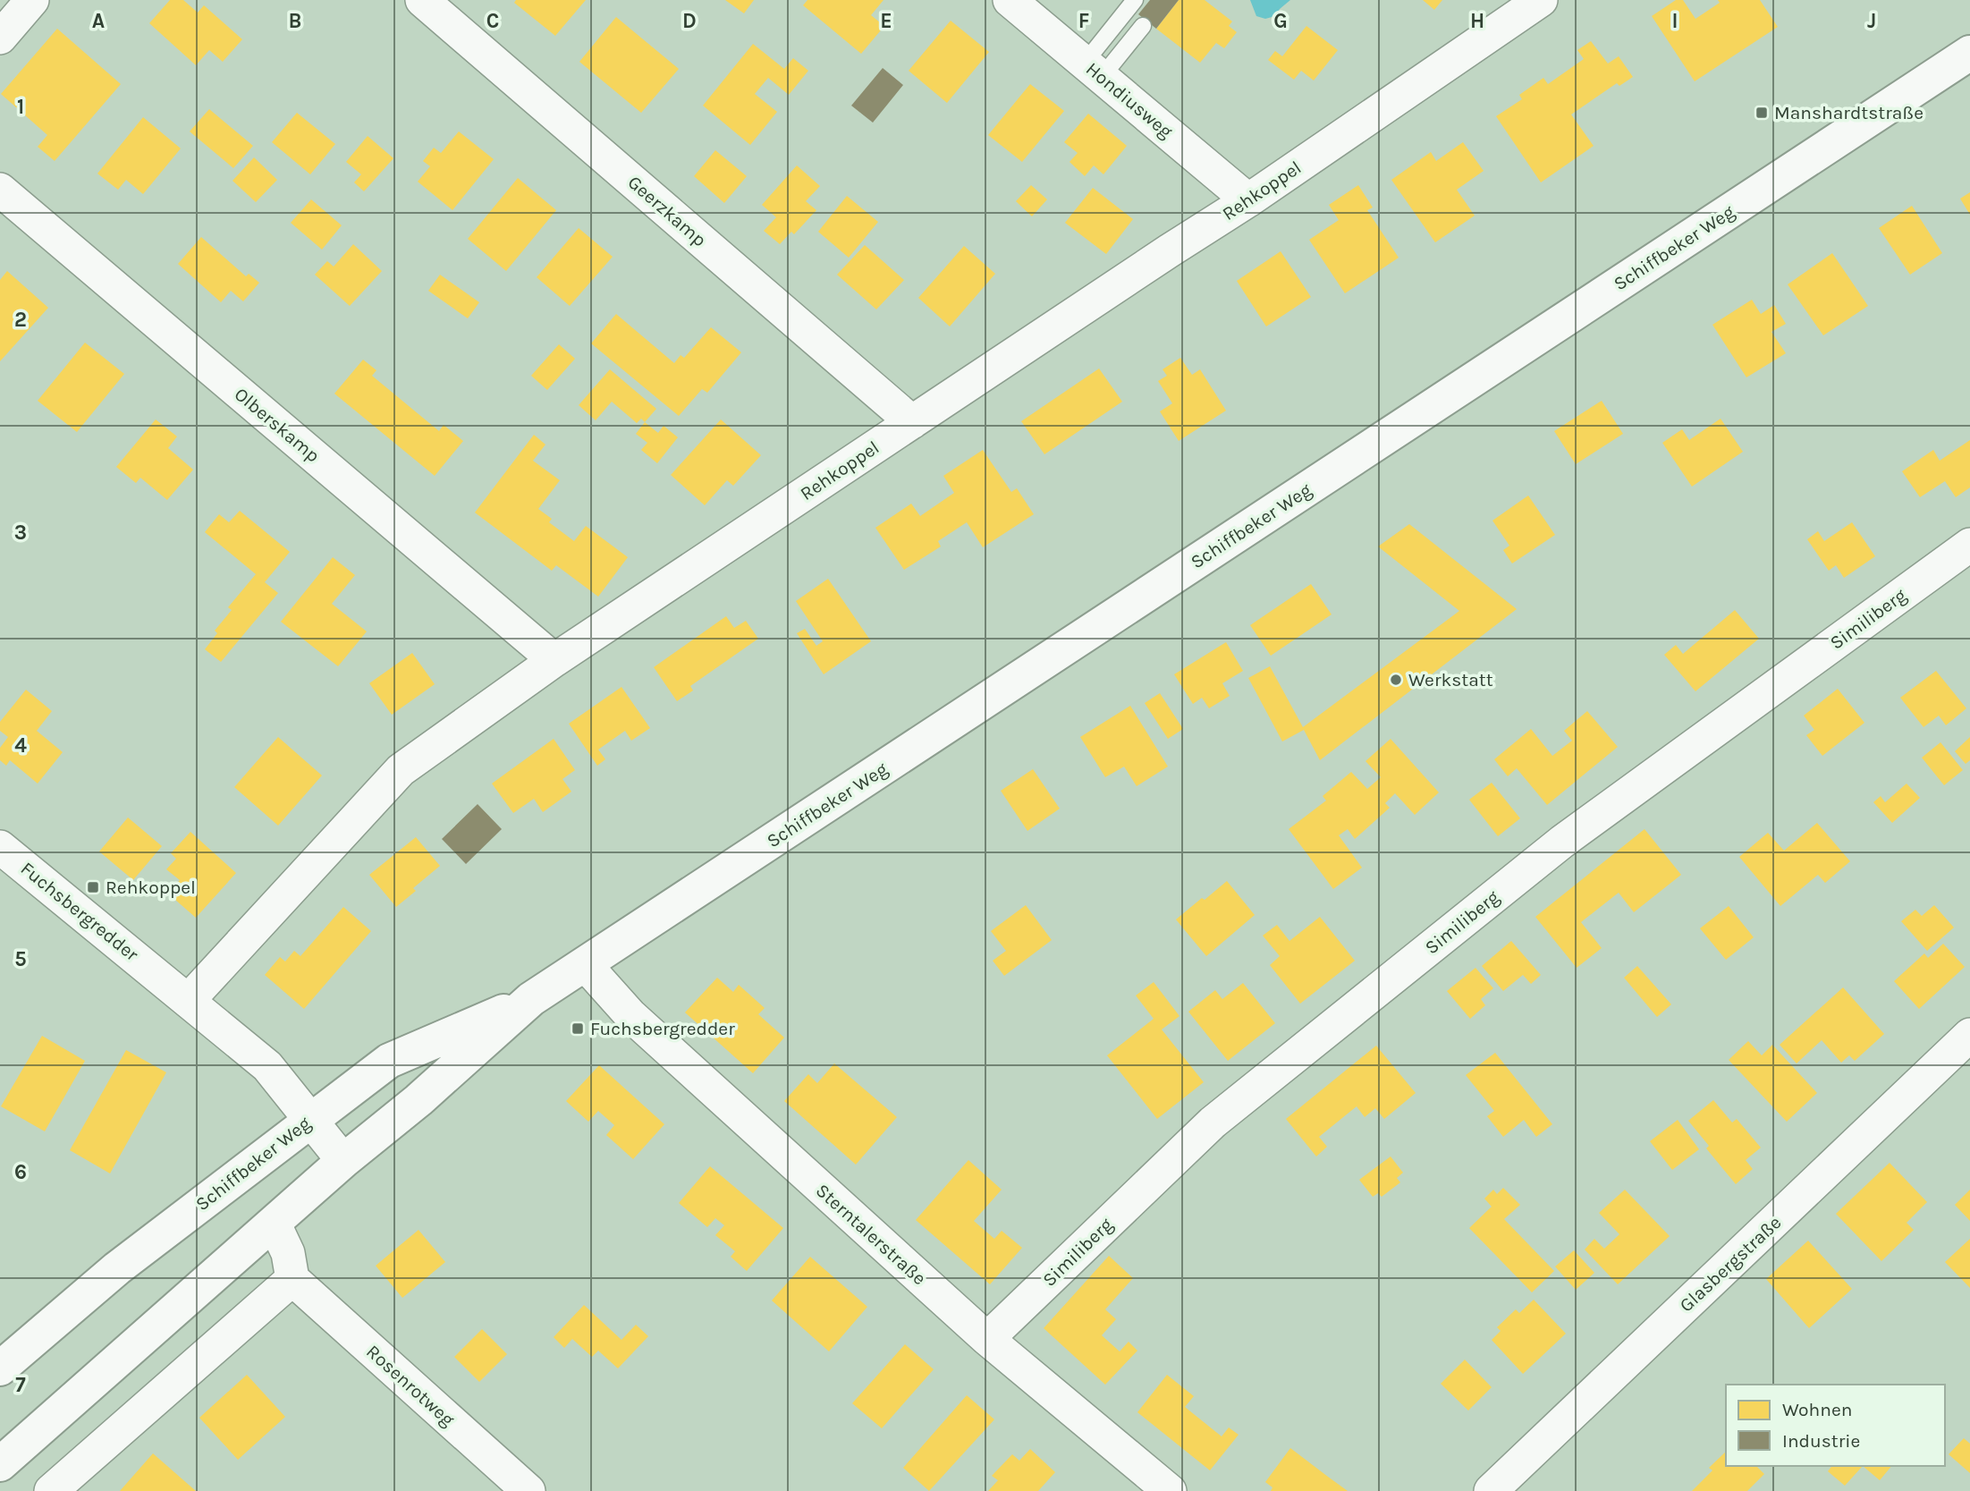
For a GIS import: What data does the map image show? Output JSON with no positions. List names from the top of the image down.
{
  "streets": {
    "main road": ["Schiffbeker Weg"],
    "street": [
      "Hondiusweg",
      "Rehkoppel",
      "Geerzkamp",
      "Olberskamp",
      "Similiberg",
      "Fuchsbergredder",
      "Sterntalerstraße",
      "Glasbergstraße",
      "Rosenrotweg"
    ]
  },
  "crossings": [
    ["Hondiusweg", "Rehkoppel"],
    ["Rehkoppel", "Geerzkamp"],
    ["Rehkoppel", "Olberskamp"],
    ["Rehkoppel", "Fuchsbergredder"],
    ["Schiffbeker Weg", "Fuchsbergredder"],
    ["Schiffbeker Weg", "Sterntalerstraße"],
    ["Similiberg", "Sterntalerstraße"]
  ],
  "places": {
    "transit": ["Manshardtstraße", "Rehkoppel", "Fuchsbergredder"],
    "other": ["Werkstatt"]
  },
  "legend": ["Wohnen", "Industrie"],
  "grid": {
    "columns": [
      "A",
      "B",
      "C",
      "D",
      "E",
      "F",
      "G",
      "H",
      "I",
      "J"
    ],
    "rows": [
      "1",
      "2",
      "3",
      "4",
      "5",
      "6",
      "7"
    ]
  }
}
